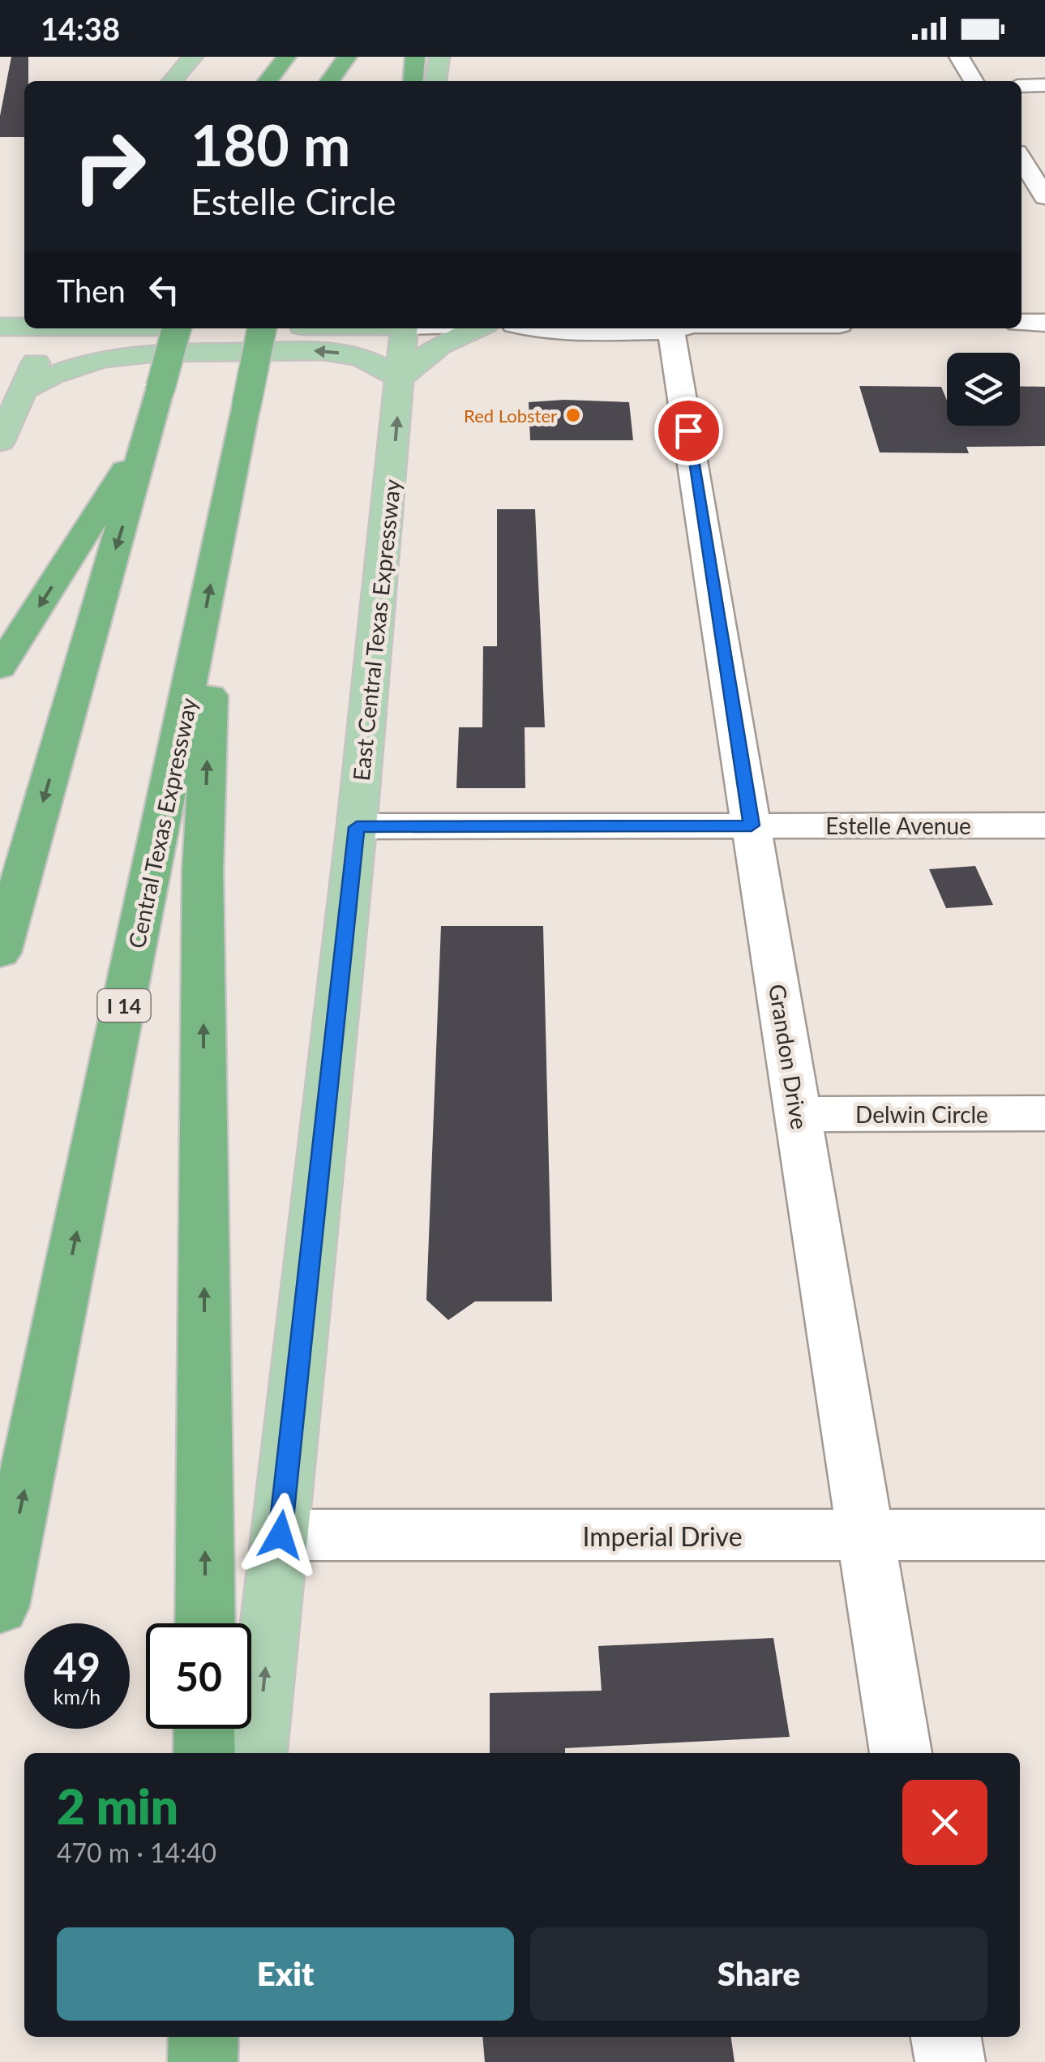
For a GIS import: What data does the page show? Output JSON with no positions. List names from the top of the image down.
{
  "streets": {
    "highway": ["Central Texas Expressway", "I 14"],
    "main road": ["East Central Texas Expressway"],
    "street": [
      "Estelle Avenue",
      "Grandon Drive",
      "Delwin Circle",
      "Imperial Drive"
    ]
  },
  "crossings": [
    ["East Central Texas Expressway", "Estelle Avenue"],
    ["East Central Texas Expressway", "Imperial Drive"],
    ["Estelle Avenue", "Grandon Drive"],
    ["Grandon Drive", "Delwin Circle"],
    ["Grandon Drive", "Imperial Drive"]
  ],
  "one_way": ["East Central Texas Expressway"],
  "places": ["Red Lobster"],
  "page": {
    "status": "14:38",
    "turn": ["180 m", "Estelle Circle"],
    "then": "Then",
    "speed": "49 km/h",
    "limit": "50",
    "heading": ["2 min", "470 m · 14:40"],
    "buttons": ["Exit", "Share"]
  }
}
